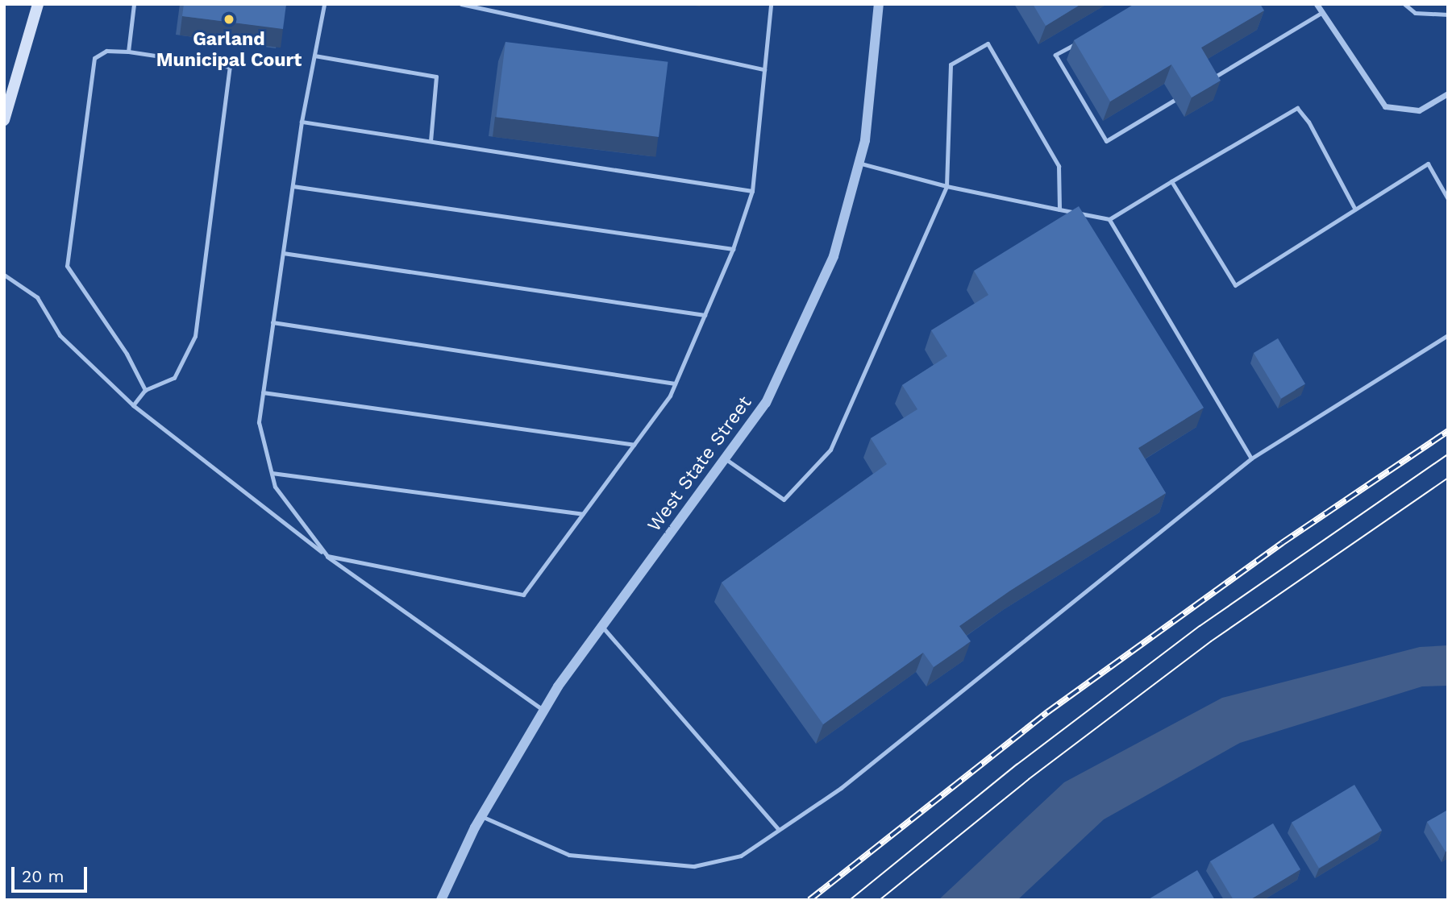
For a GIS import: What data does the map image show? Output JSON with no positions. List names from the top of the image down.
{
  "streets": {
    "street": ["West State Street"]
  },
  "places": ["Garland Municipal Court"],
  "scale_bar": "20 m"
}
